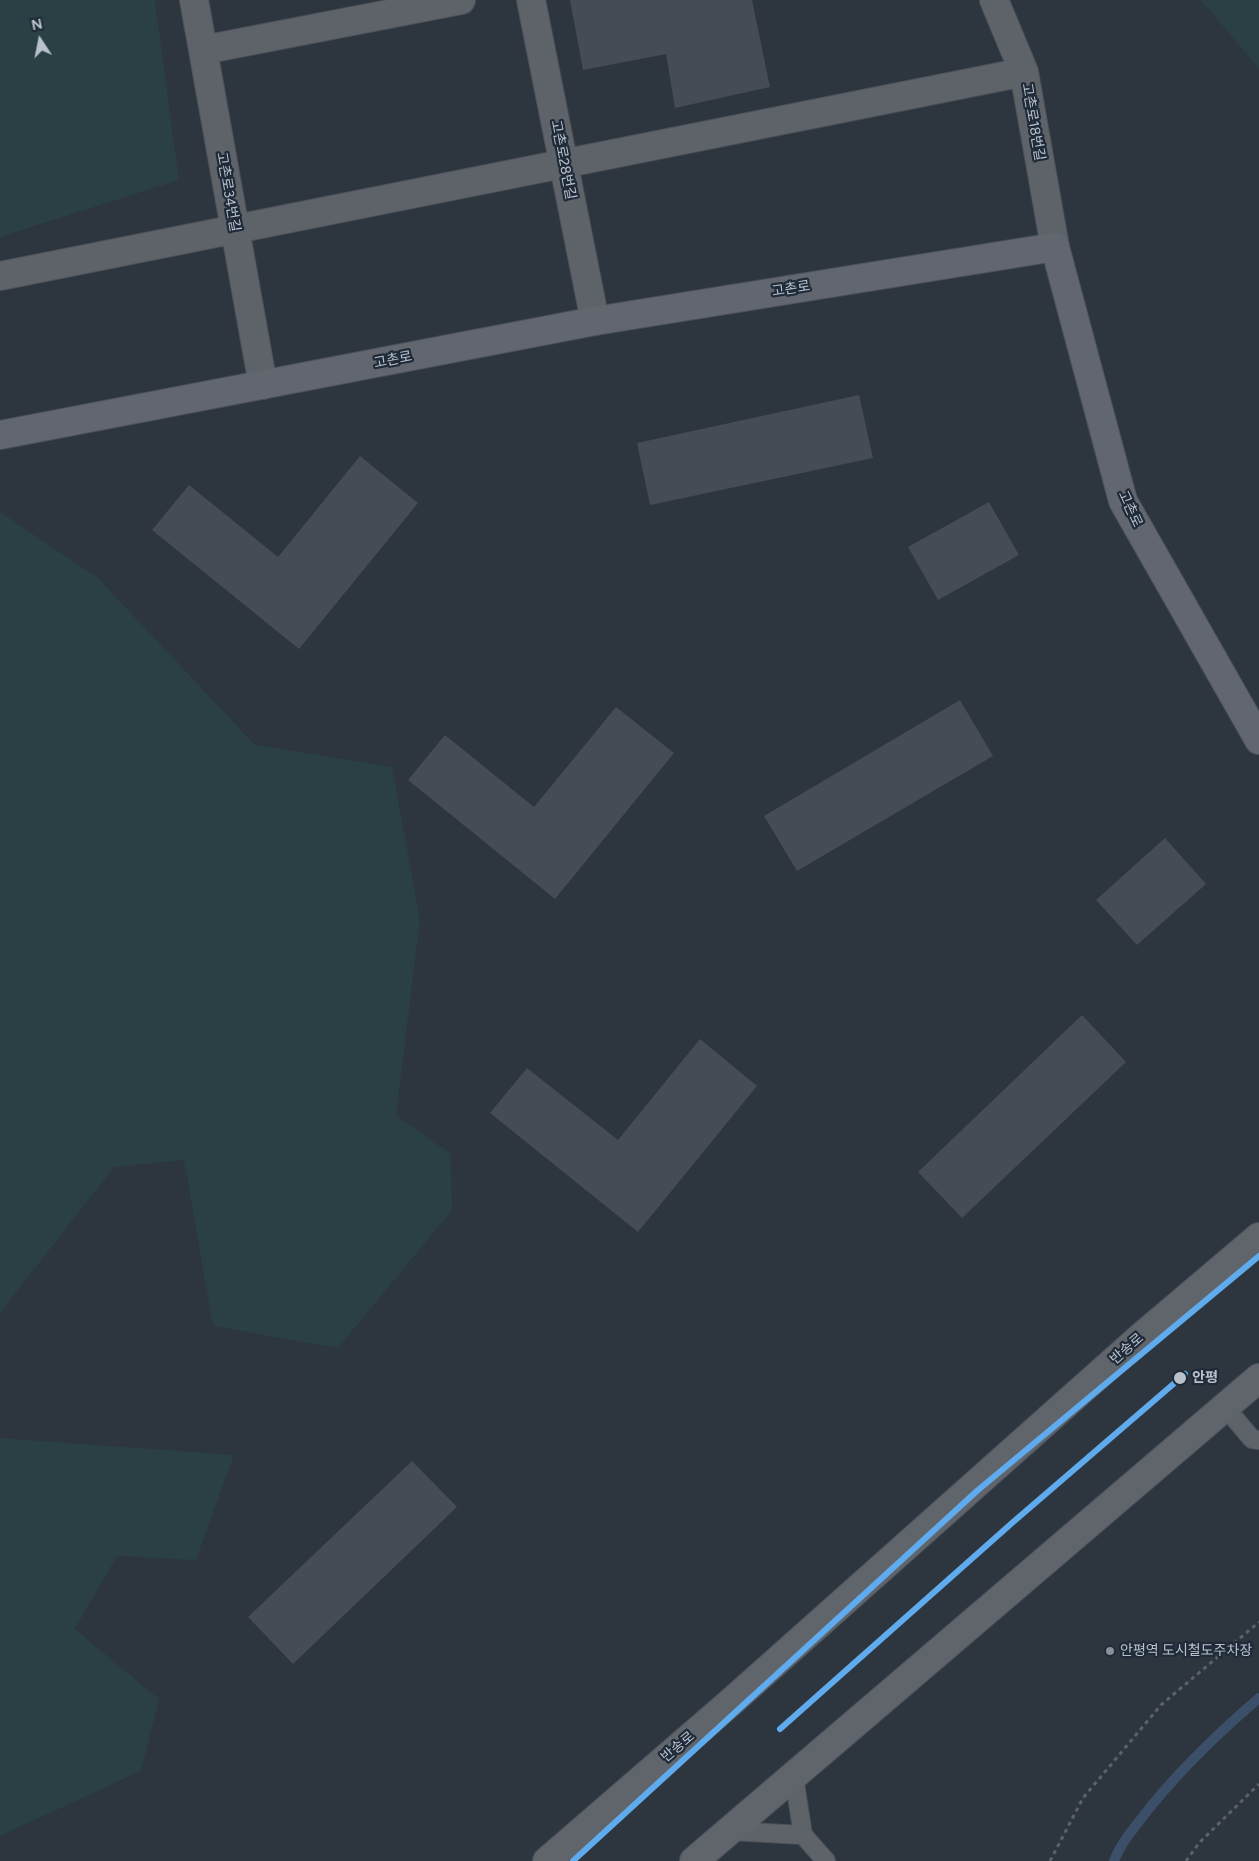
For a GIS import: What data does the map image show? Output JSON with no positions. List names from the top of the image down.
{
  "streets": {
    "main road": ["반송로"],
    "street": [
      "고촌로18번길",
      "고촌로28번길",
      "고촌로34번길",
      "고촌로"
    ]
  },
  "crossings": [
    ["고촌로18번길", "고촌로"],
    ["고촌로28번길", "고촌로"],
    ["고촌로34번길", "고촌로"]
  ],
  "places": ["안평", "안평역 도시철도주차장"],
  "north": "top"
}
